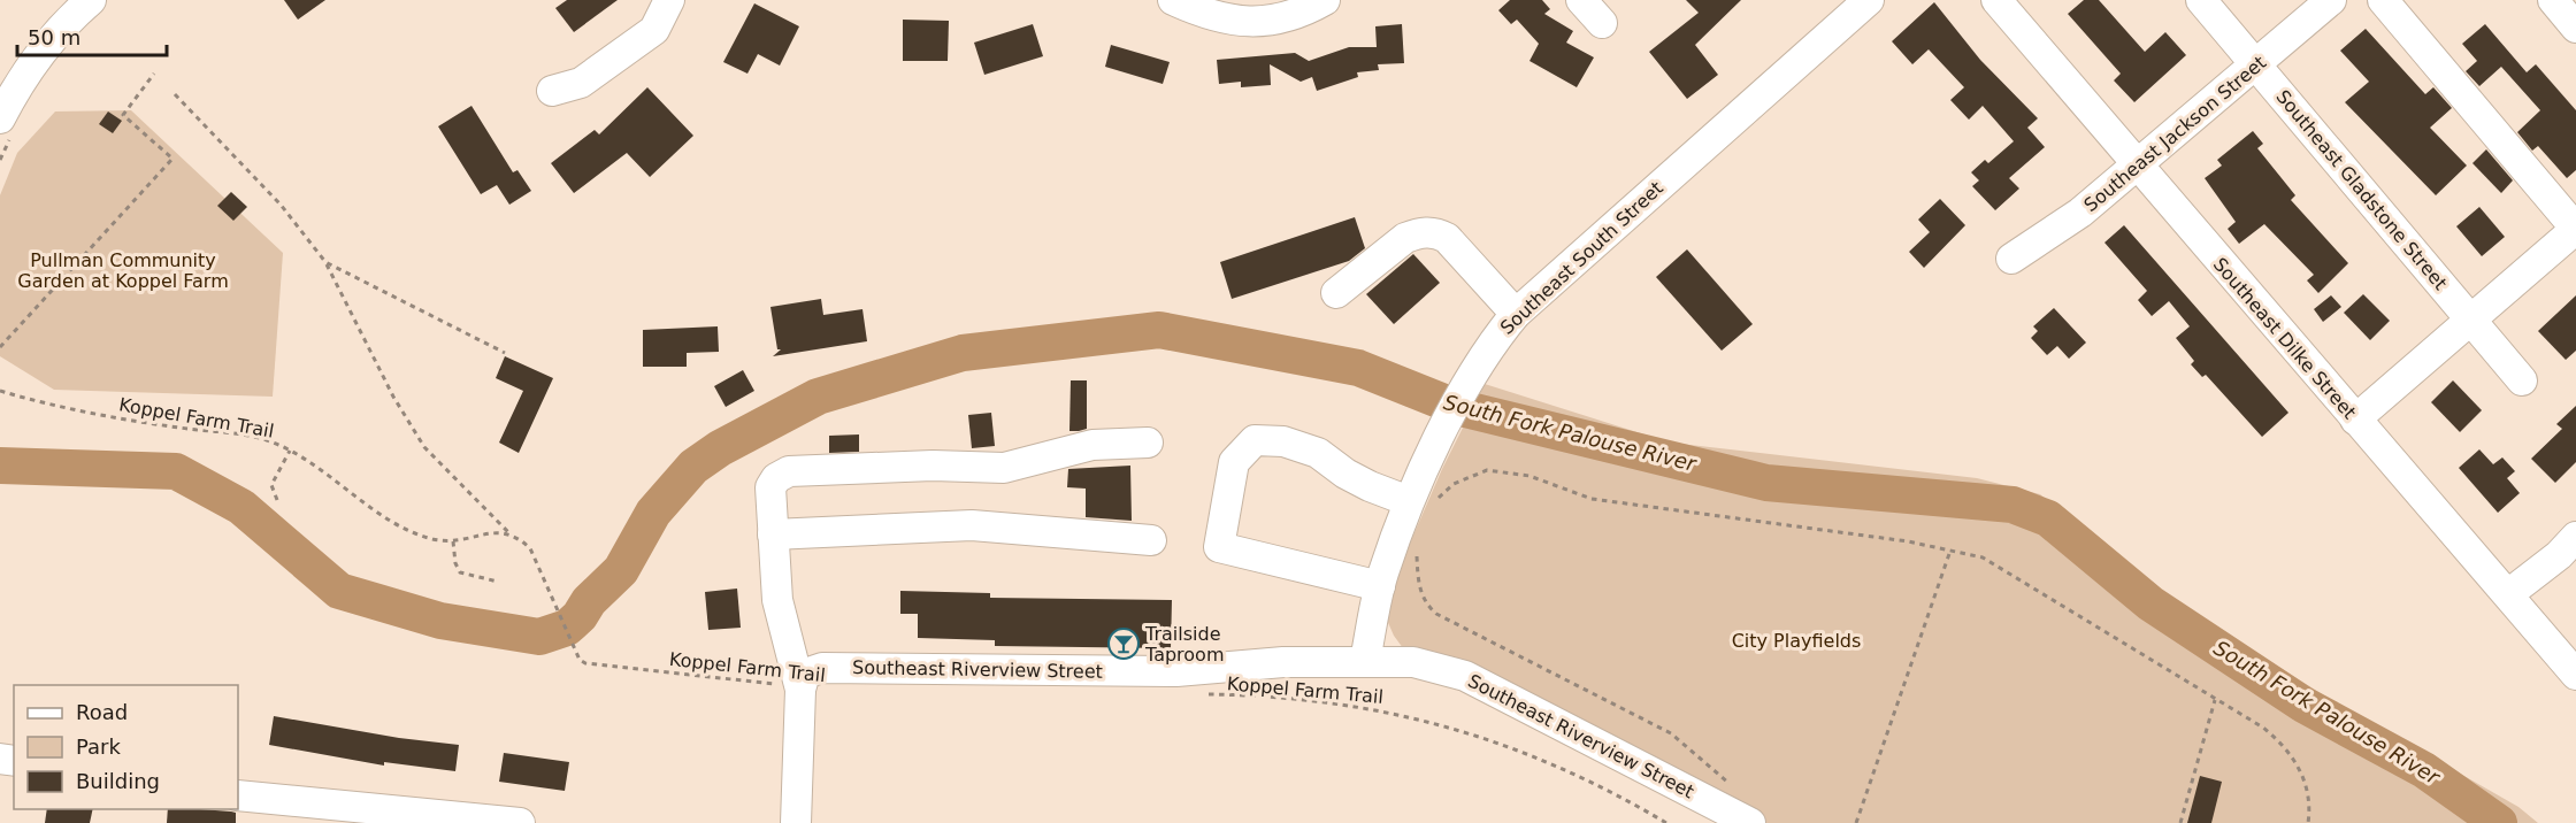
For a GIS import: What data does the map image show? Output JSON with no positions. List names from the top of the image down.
{
  "streets": {
    "street": [
      "Southeast Jackson Street",
      "Southeast Gladstone Street",
      "Southeast South Street",
      "Southeast Dilke Street",
      "Southeast Riverview Street"
    ],
    "path": ["Koppel Farm Trail"]
  },
  "crossings": [
    ["Southeast Jackson Street", "Southeast Gladstone Street"],
    ["Southeast Jackson Street", "Southeast Dilke Street"],
    ["Southeast South Street", "Southeast Riverview Street"],
    ["Koppel Farm Trail", "Southeast Riverview Street"]
  ],
  "water": ["South Fork Palouse River"],
  "parks": ["Pullman Community Garden at Koppel Farm", "City Playfields"],
  "places": {
    "bar": ["Trailside Taproom"]
  },
  "legend": ["Road", "Park", "Building"],
  "scale_bar": "50 m"
}
